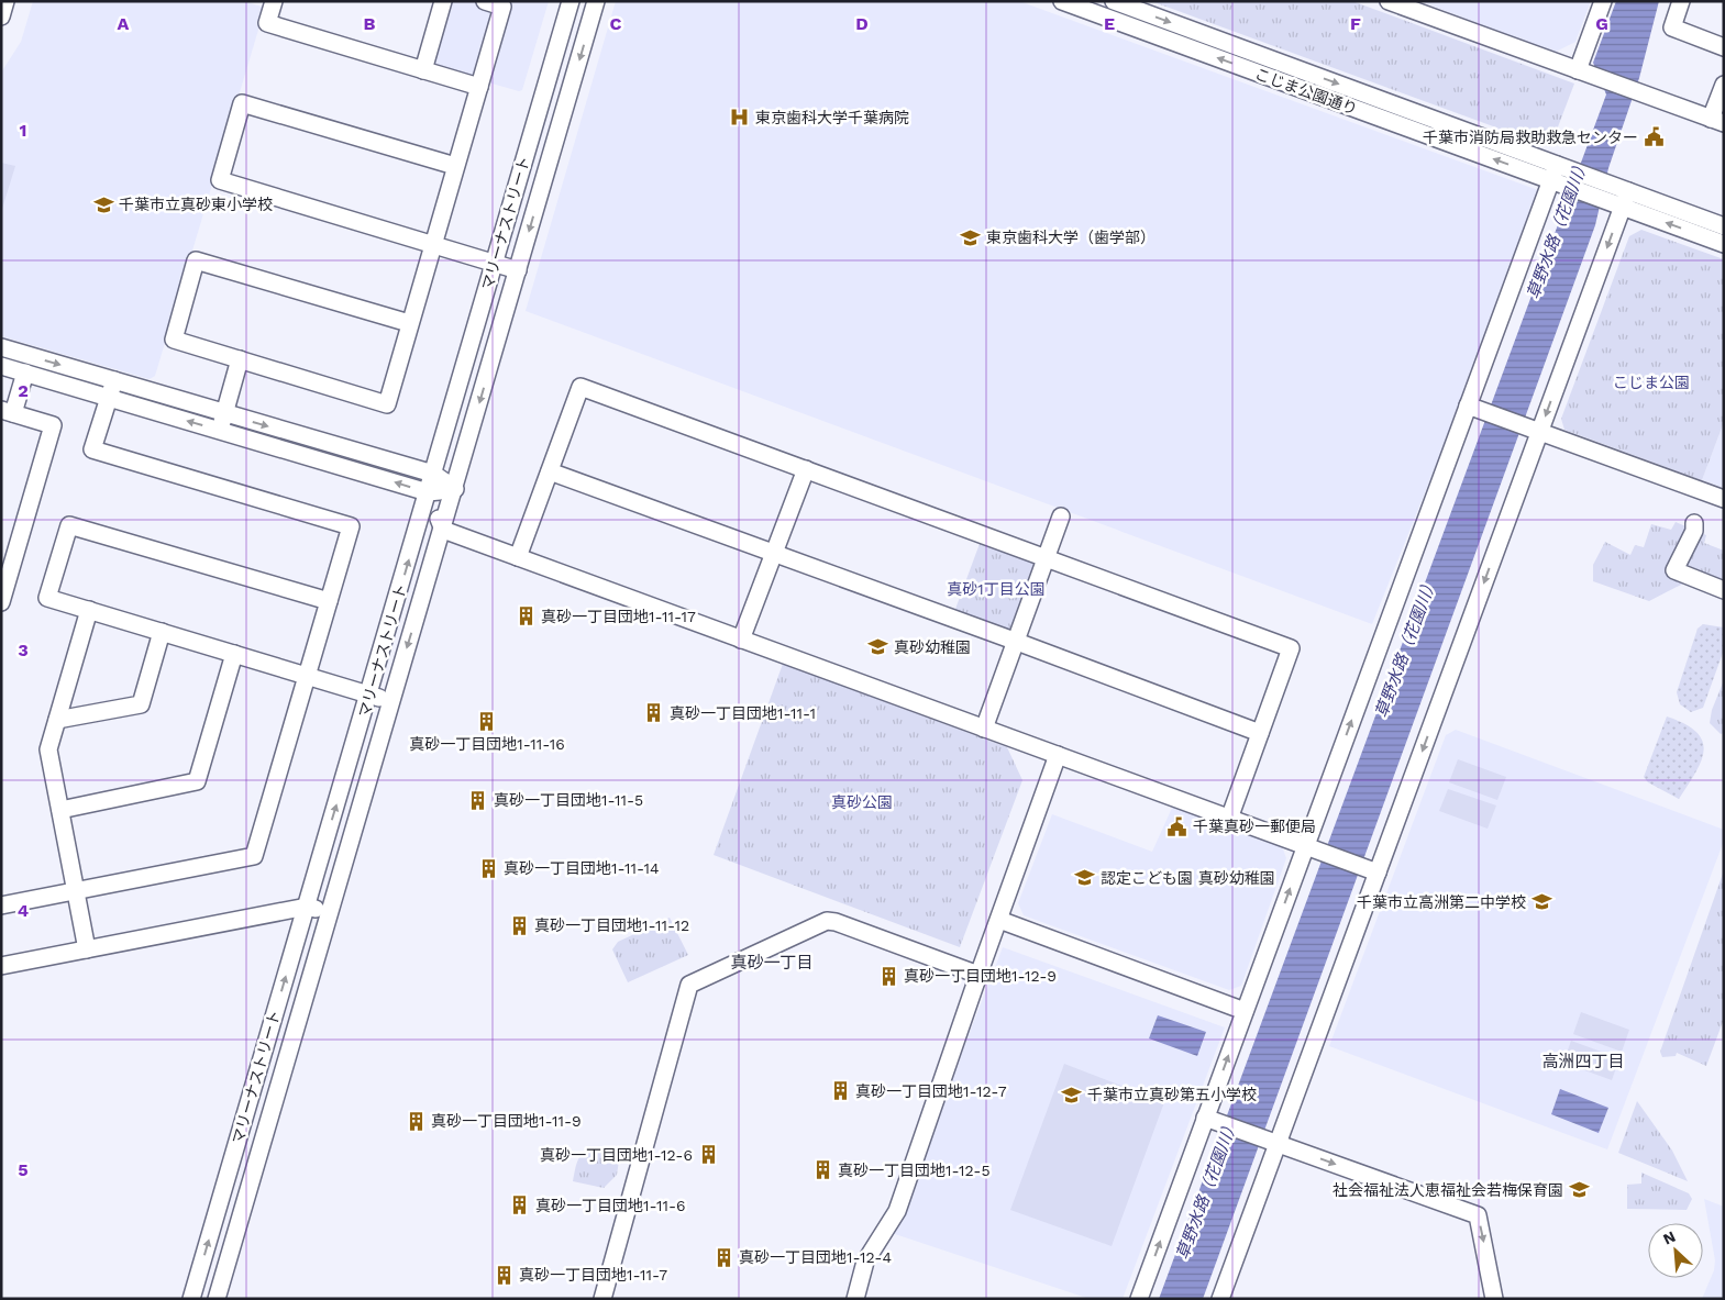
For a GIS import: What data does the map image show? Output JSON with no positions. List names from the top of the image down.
{
  "streets": {
    "street": ["こじま公園通り", "マリーナストリート"]
  },
  "districts": ["真砂一丁目", "高洲四丁目"],
  "water": ["草野水路（花園川）"],
  "parks": ["こじま公園", "真砂1丁目公園", "真砂公園"],
  "places": {
    "hospital": ["東京歯科大学千葉病院"],
    "public building": ["千葉市消防局救助救急センター", "千葉真砂一郵便局"],
    "school or university": [
      "千葉市立真砂東小学校",
      "東京歯科大学（歯学部）",
      "真砂幼稚園",
      "認定こども園 真砂幼稚園",
      "千葉市立高洲第二中学校",
      "千葉市立真砂第五小学校",
      "社会福祉法人恵福祉会若梅保育園"
    ],
    "building": [
      "真砂一丁目団地1-11-17",
      "真砂一丁目団地1-11-1",
      "真砂一丁目団地1-11-16",
      "真砂一丁目団地1-11-5",
      "真砂一丁目団地1-11-14",
      "真砂一丁目団地1-11-12",
      "真砂一丁目団地1-12-9",
      "真砂一丁目団地1-12-7",
      "真砂一丁目団地1-11-9",
      "真砂一丁目団地1-12-6",
      "真砂一丁目団地1-12-5",
      "真砂一丁目団地1-11-6",
      "真砂一丁目団地1-12-4",
      "真砂一丁目団地1-11-7"
    ]
  },
  "north": "top left",
  "grid": {
    "columns": [
      "A",
      "B",
      "C",
      "D",
      "E",
      "F",
      "G"
    ],
    "rows": [
      "1",
      "2",
      "3",
      "4",
      "5"
    ]
  }
}
